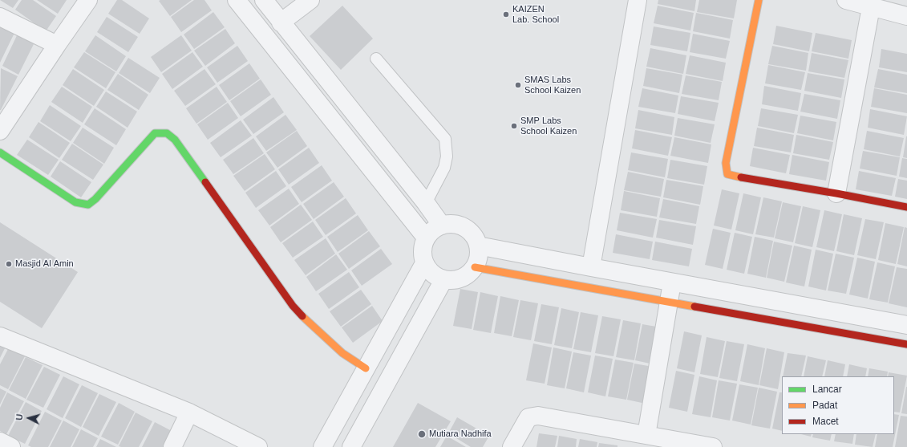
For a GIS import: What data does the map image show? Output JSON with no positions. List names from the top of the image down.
{
  "places": [
    "KAIZEN Lab. School",
    "SMAS Labs School Kaizen",
    "SMP Labs School Kaizen",
    "Masjid Al Amin",
    "Mutiara Nadhifa"
  ],
  "legend": ["Lancar", "Padat", "Macet"],
  "north": "left"
}
